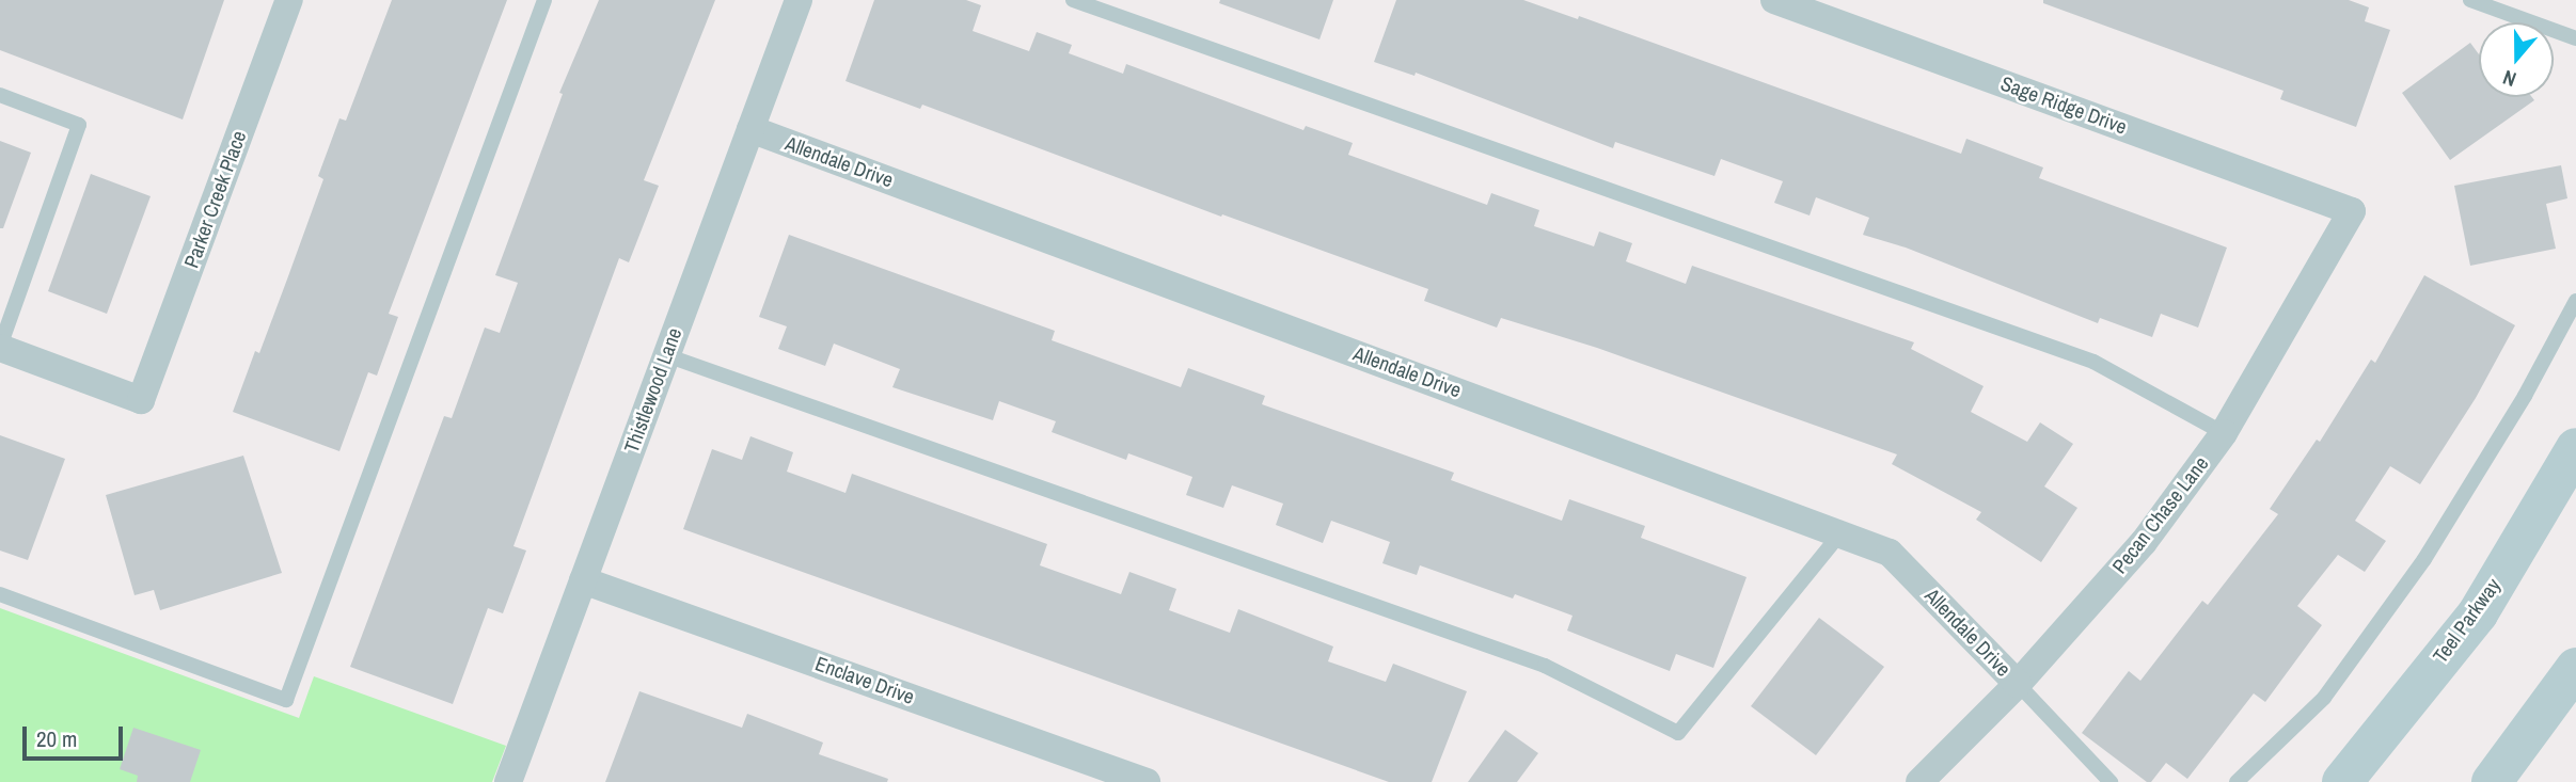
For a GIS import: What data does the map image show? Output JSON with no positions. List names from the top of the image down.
{
  "streets": {
    "main road": ["Teel Parkway"],
    "street": [
      "Sage Ridge Drive",
      "Allendale Drive",
      "Parker Creek Place",
      "Thistlewood Lane",
      "Pecan Chase Lane",
      "Enclave Drive"
    ]
  },
  "crossings": [
    ["Sage Ridge Drive", "Pecan Chase Lane"],
    ["Allendale Drive", "Thistlewood Lane"],
    ["Allendale Drive", "Pecan Chase Lane"],
    ["Thistlewood Lane", "Enclave Drive"]
  ],
  "scale_bar": "20 m",
  "north": "bottom"
}
